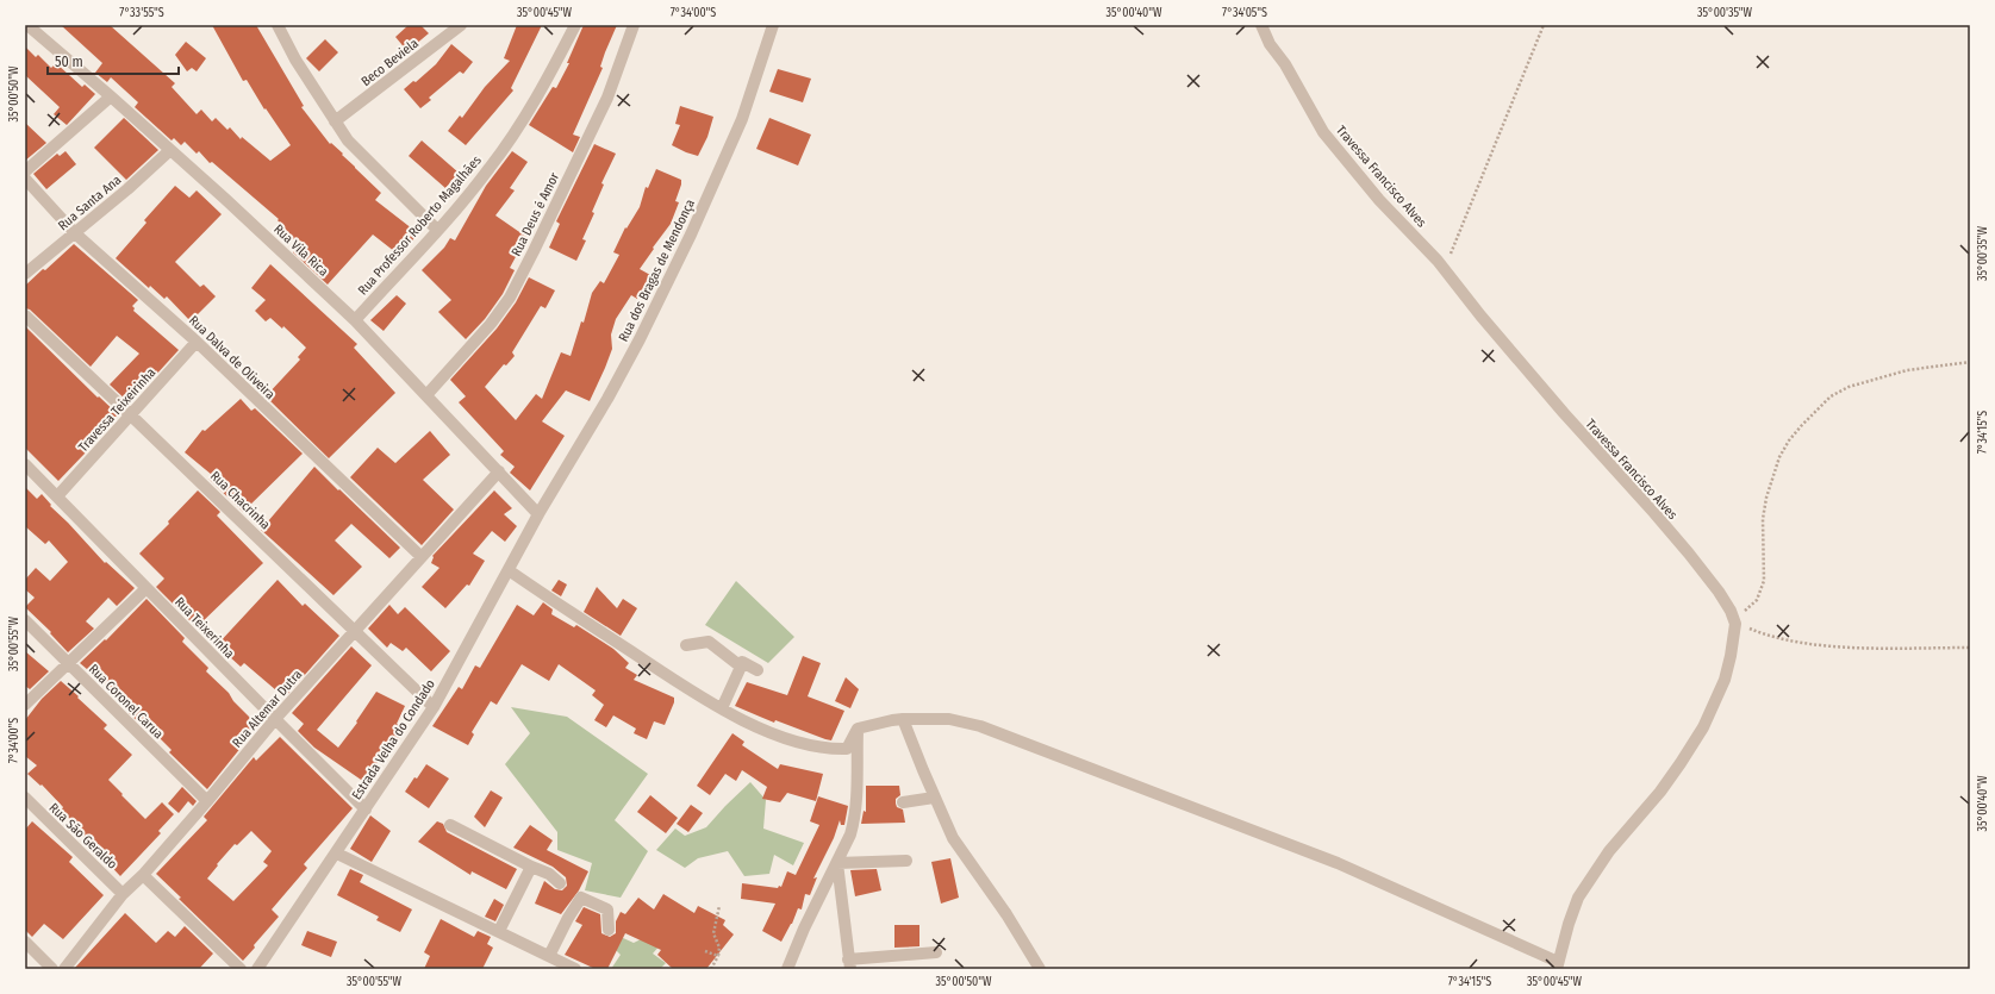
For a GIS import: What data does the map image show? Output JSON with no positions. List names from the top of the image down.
{
  "streets": {
    "street": [
      "Beco Beviela",
      "Travessa Francisco Alves",
      "Rua Santa Ana",
      "Rua Deus é Amor",
      "Rua Professor Roberto Magalhães",
      "Rua Vila Rica",
      "Rua dos Bragas de Mendonça",
      "Rua Dalva de Oliveira",
      "Travessa Teixeirinha",
      "Rua Chacrinha",
      "Rua Teixerinha",
      "Rua Coronel Carua",
      "Rua Altemar Dutra",
      "Estrada Velha do Condado",
      "Rua São Geraldo"
    ]
  },
  "crossings": [
    ["Rua Santa Ana", "Rua Vila Rica"],
    ["Rua Santa Ana", "Rua Dalva de Oliveira"],
    ["Rua Deus é Amor", "Rua Vila Rica"],
    ["Rua Professor Roberto Magalhães", "Rua Vila Rica"],
    ["Rua Vila Rica", "Rua dos Bragas de Mendonça"],
    ["Rua Vila Rica", "Rua Altemar Dutra"],
    ["Rua Vila Rica", "Estrada Velha do Condado"],
    ["Rua dos Bragas de Mendonça", "Estrada Velha do Condado"],
    ["Rua Dalva de Oliveira", "Travessa Teixeirinha"],
    ["Rua Dalva de Oliveira", "Rua Altemar Dutra"],
    ["Travessa Teixeirinha", "Rua Chacrinha"],
    ["Travessa Teixeirinha", "Rua Teixerinha"],
    ["Rua Chacrinha", "Rua Altemar Dutra"],
    ["Rua Chacrinha", "Estrada Velha do Condado"],
    ["Rua Teixerinha", "Rua Altemar Dutra"],
    ["Rua Teixerinha", "Estrada Velha do Condado"],
    ["Rua Coronel Carua", "Rua Altemar Dutra"],
    ["Rua Altemar Dutra", "Rua São Geraldo"]
  ],
  "scale_bar": "50 m",
  "coordinates": [
    "7°33'55\"S",
    "35°00'45\"W",
    "7°34'00\"S",
    "35°00'40\"W",
    "7°34'05\"S",
    "35°00'35\"W",
    "35°00'50\"W",
    "7°34'15\"S",
    "35°00'55\"W"
  ]
}
